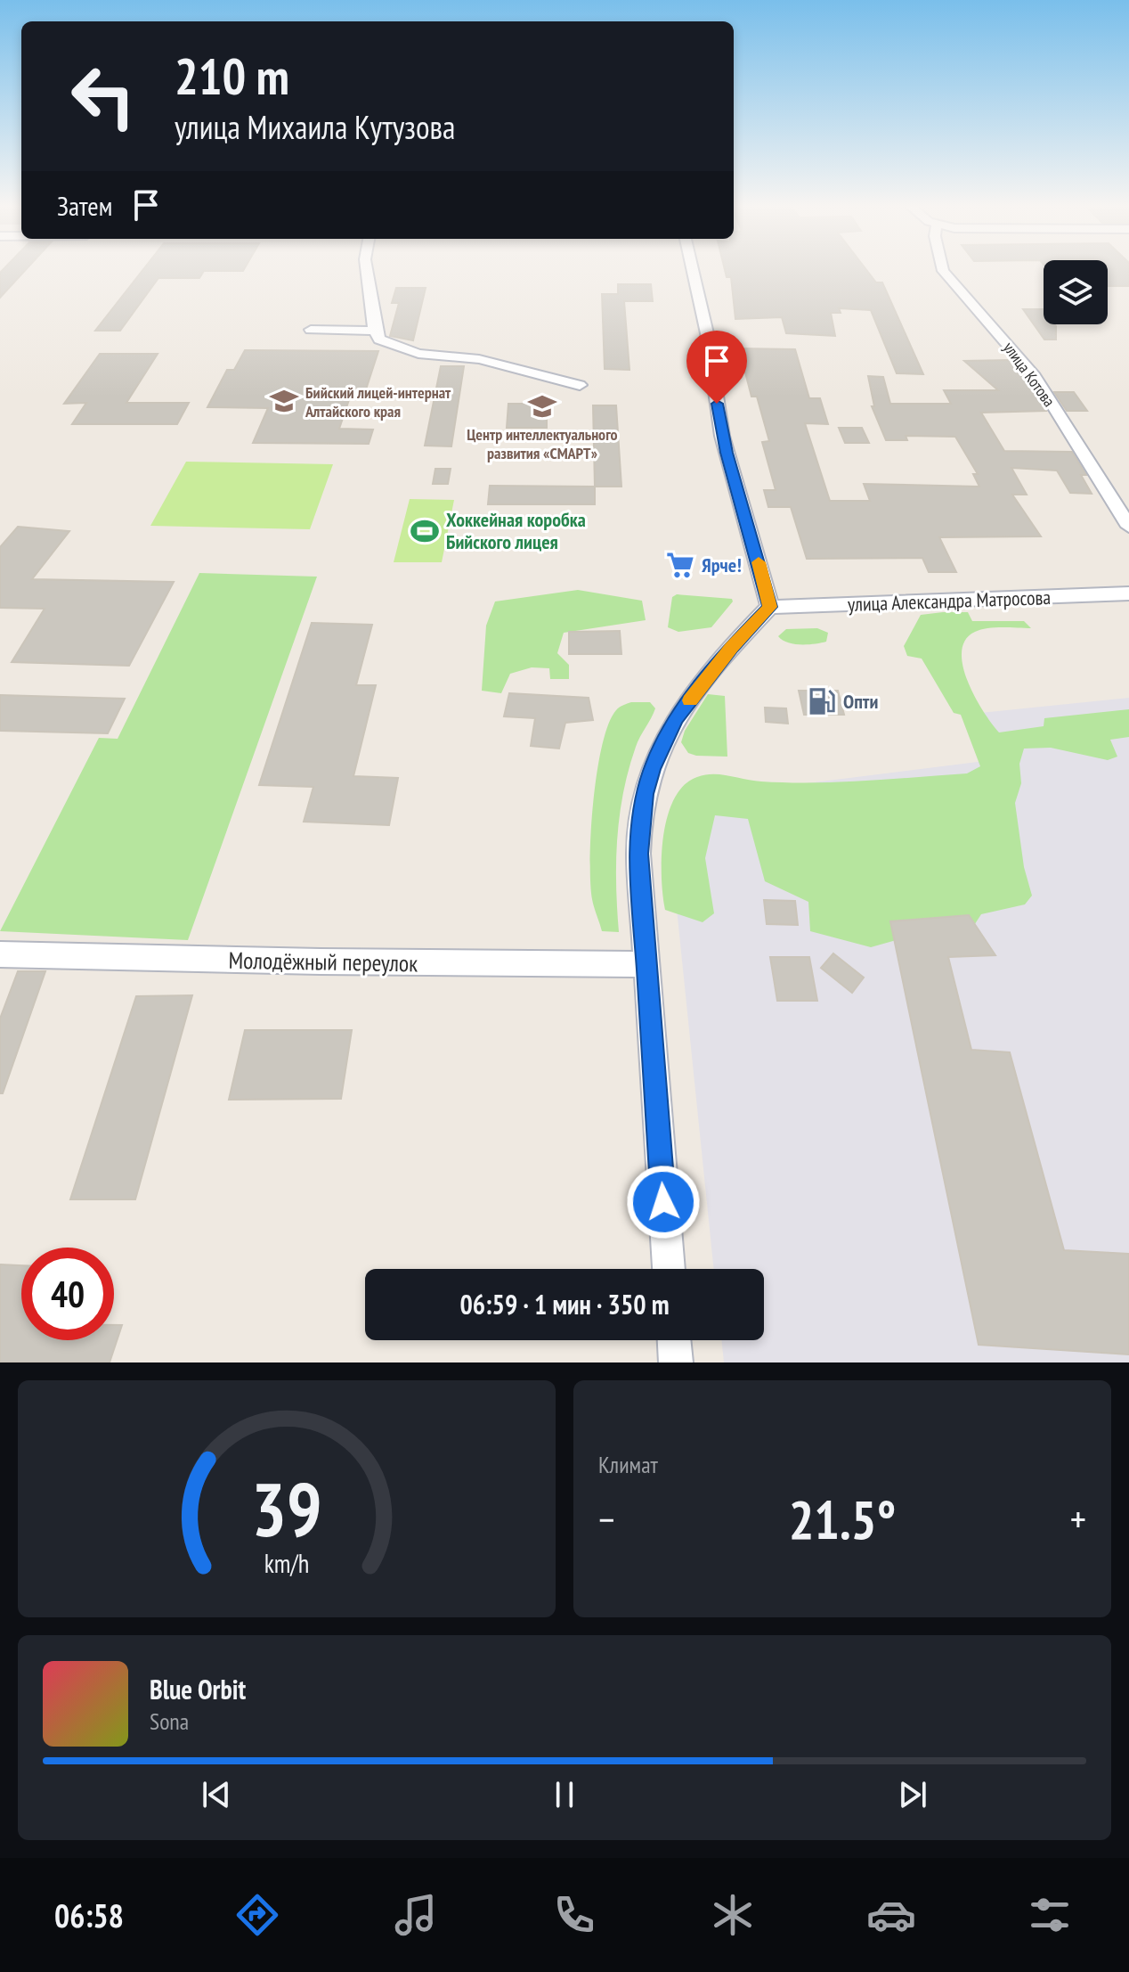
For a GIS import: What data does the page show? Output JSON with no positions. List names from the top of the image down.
{
  "streets": {
    "street": ["улица Котова", "улица Александра Матросова", "Молодёжный переулок"]
  },
  "places": {
    "school or university": ["Бийский лицей-интернат Алтайского края", "Центр интеллектуального развития «СМАРТ»"],
    "sports": ["Хоккейная коробка Бийского лицея"],
    "supermarket": ["Ярче!"],
    "fuel station": ["Опти"]
  },
  "page": {
    "turn": ["210 m", "улица Михаила Кутузова"],
    "then": "Затем",
    "limit": "40",
    "trip": "06:59 · 1 мин · 350 m",
    "tile": "Климат",
    "heat": ["−", "21.5°", "+"],
    "song": ["Blue Orbit", "Sona"],
    "tabs": "06:58",
    "gauge": ["39", "km/h"]
  }
}
